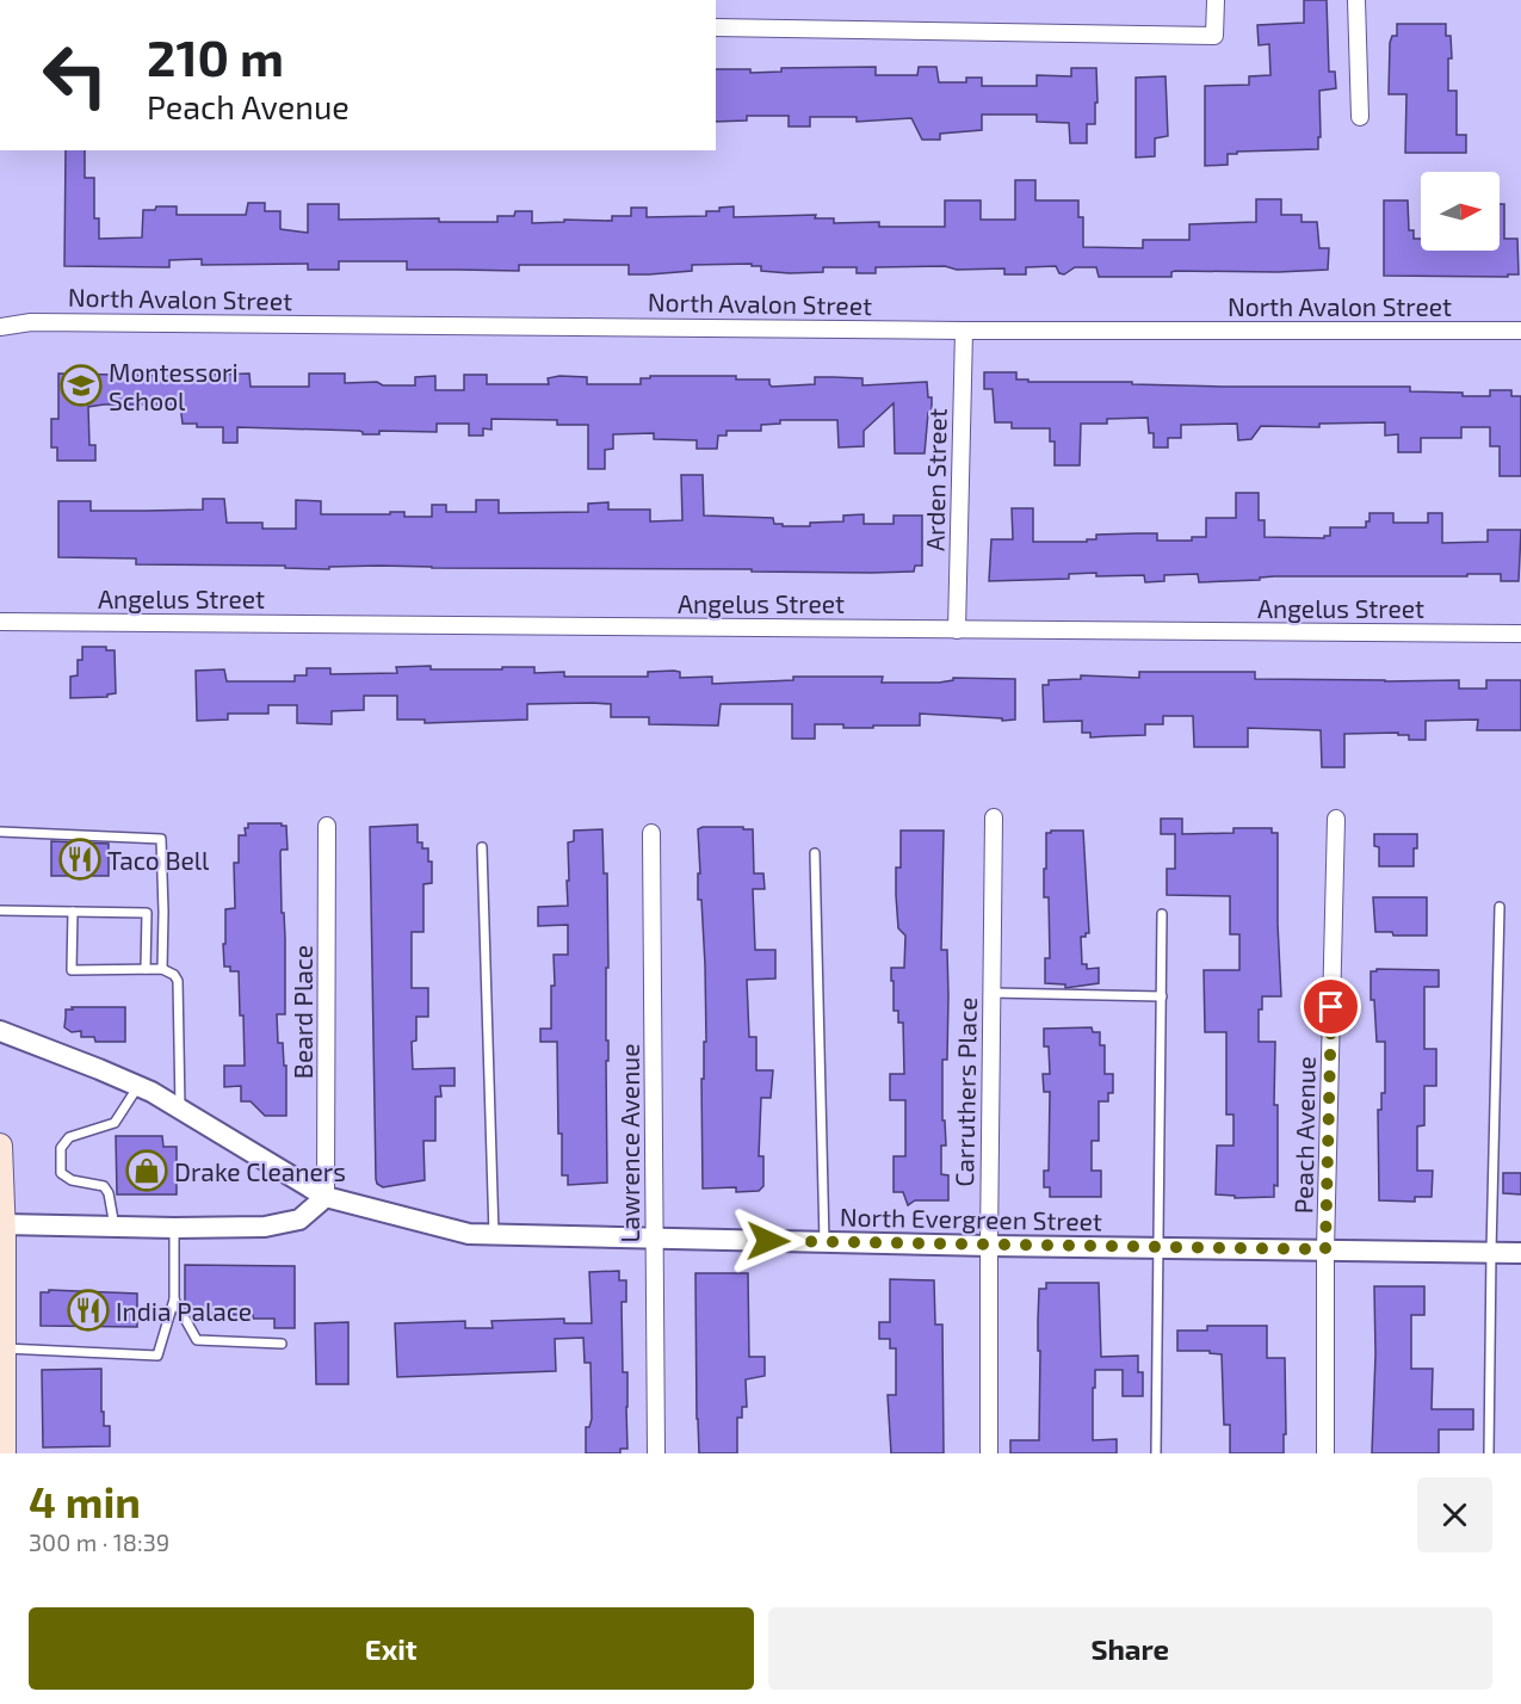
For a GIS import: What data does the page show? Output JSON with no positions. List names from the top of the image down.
{
  "streets": {
    "street": [
      "North Avalon Street",
      "Arden Street",
      "Angelus Street",
      "Beard Place",
      "Carruthers Place",
      "Peach Avenue",
      "Lawrence Avenue",
      "North Evergreen Street"
    ]
  },
  "crossings": [
    ["North Avalon Street", "Arden Street"],
    ["Arden Street", "Angelus Street"],
    ["Beard Place", "North Evergreen Street"],
    ["Carruthers Place", "North Evergreen Street"],
    ["Peach Avenue", "North Evergreen Street"],
    ["Lawrence Avenue", "North Evergreen Street"]
  ],
  "places": {
    "school or university": ["Montessori School"],
    "restaurant": ["Taco Bell", "India Palace"],
    "shop": ["Drake Cleaners"]
  },
  "north": "right",
  "page": {
    "turn": ["210 m", "Peach Avenue"],
    "heading": ["4 min", "300 m · 18:39"],
    "buttons": ["Exit", "Share"]
  }
}
